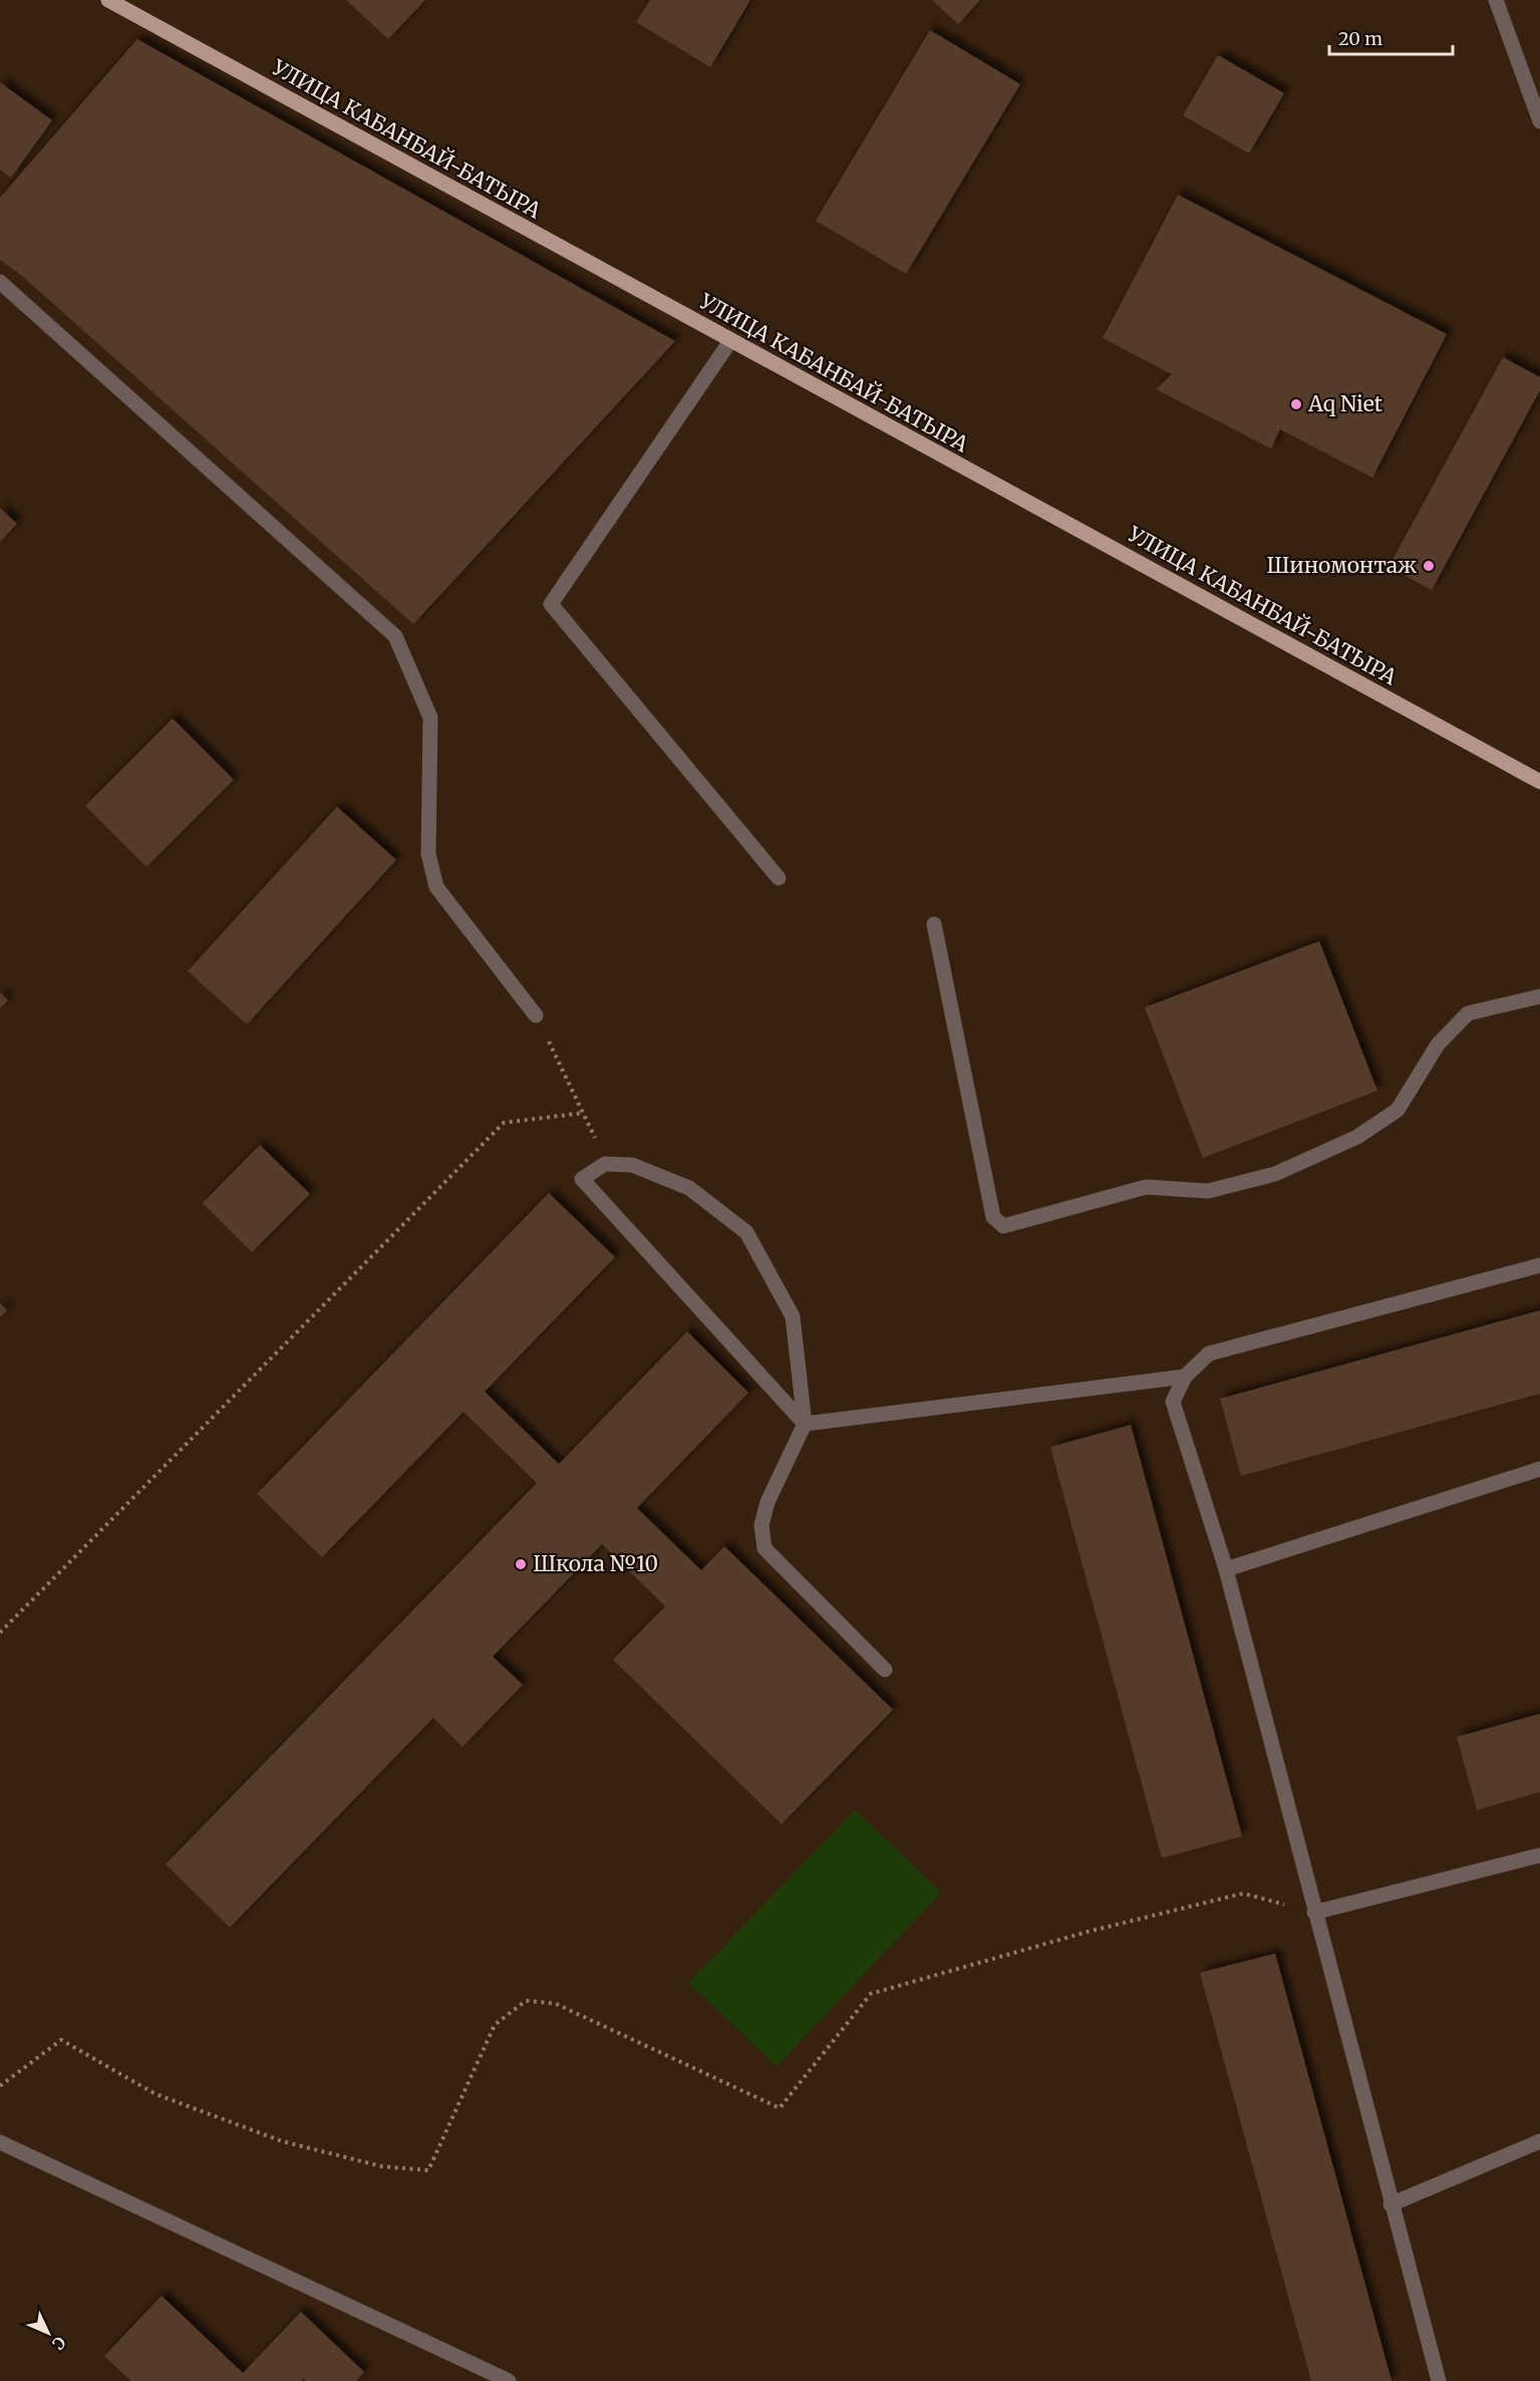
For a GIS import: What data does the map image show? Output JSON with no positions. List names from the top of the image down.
{
  "streets": {
    "main road": ["УЛИЦА КАБАНБАЙ-БАТЫРА"]
  },
  "places": ["Aq Niet", "Шиномонтаж", "Школа №10"],
  "scale_bar": "20 m",
  "north": "bottom right"
}
